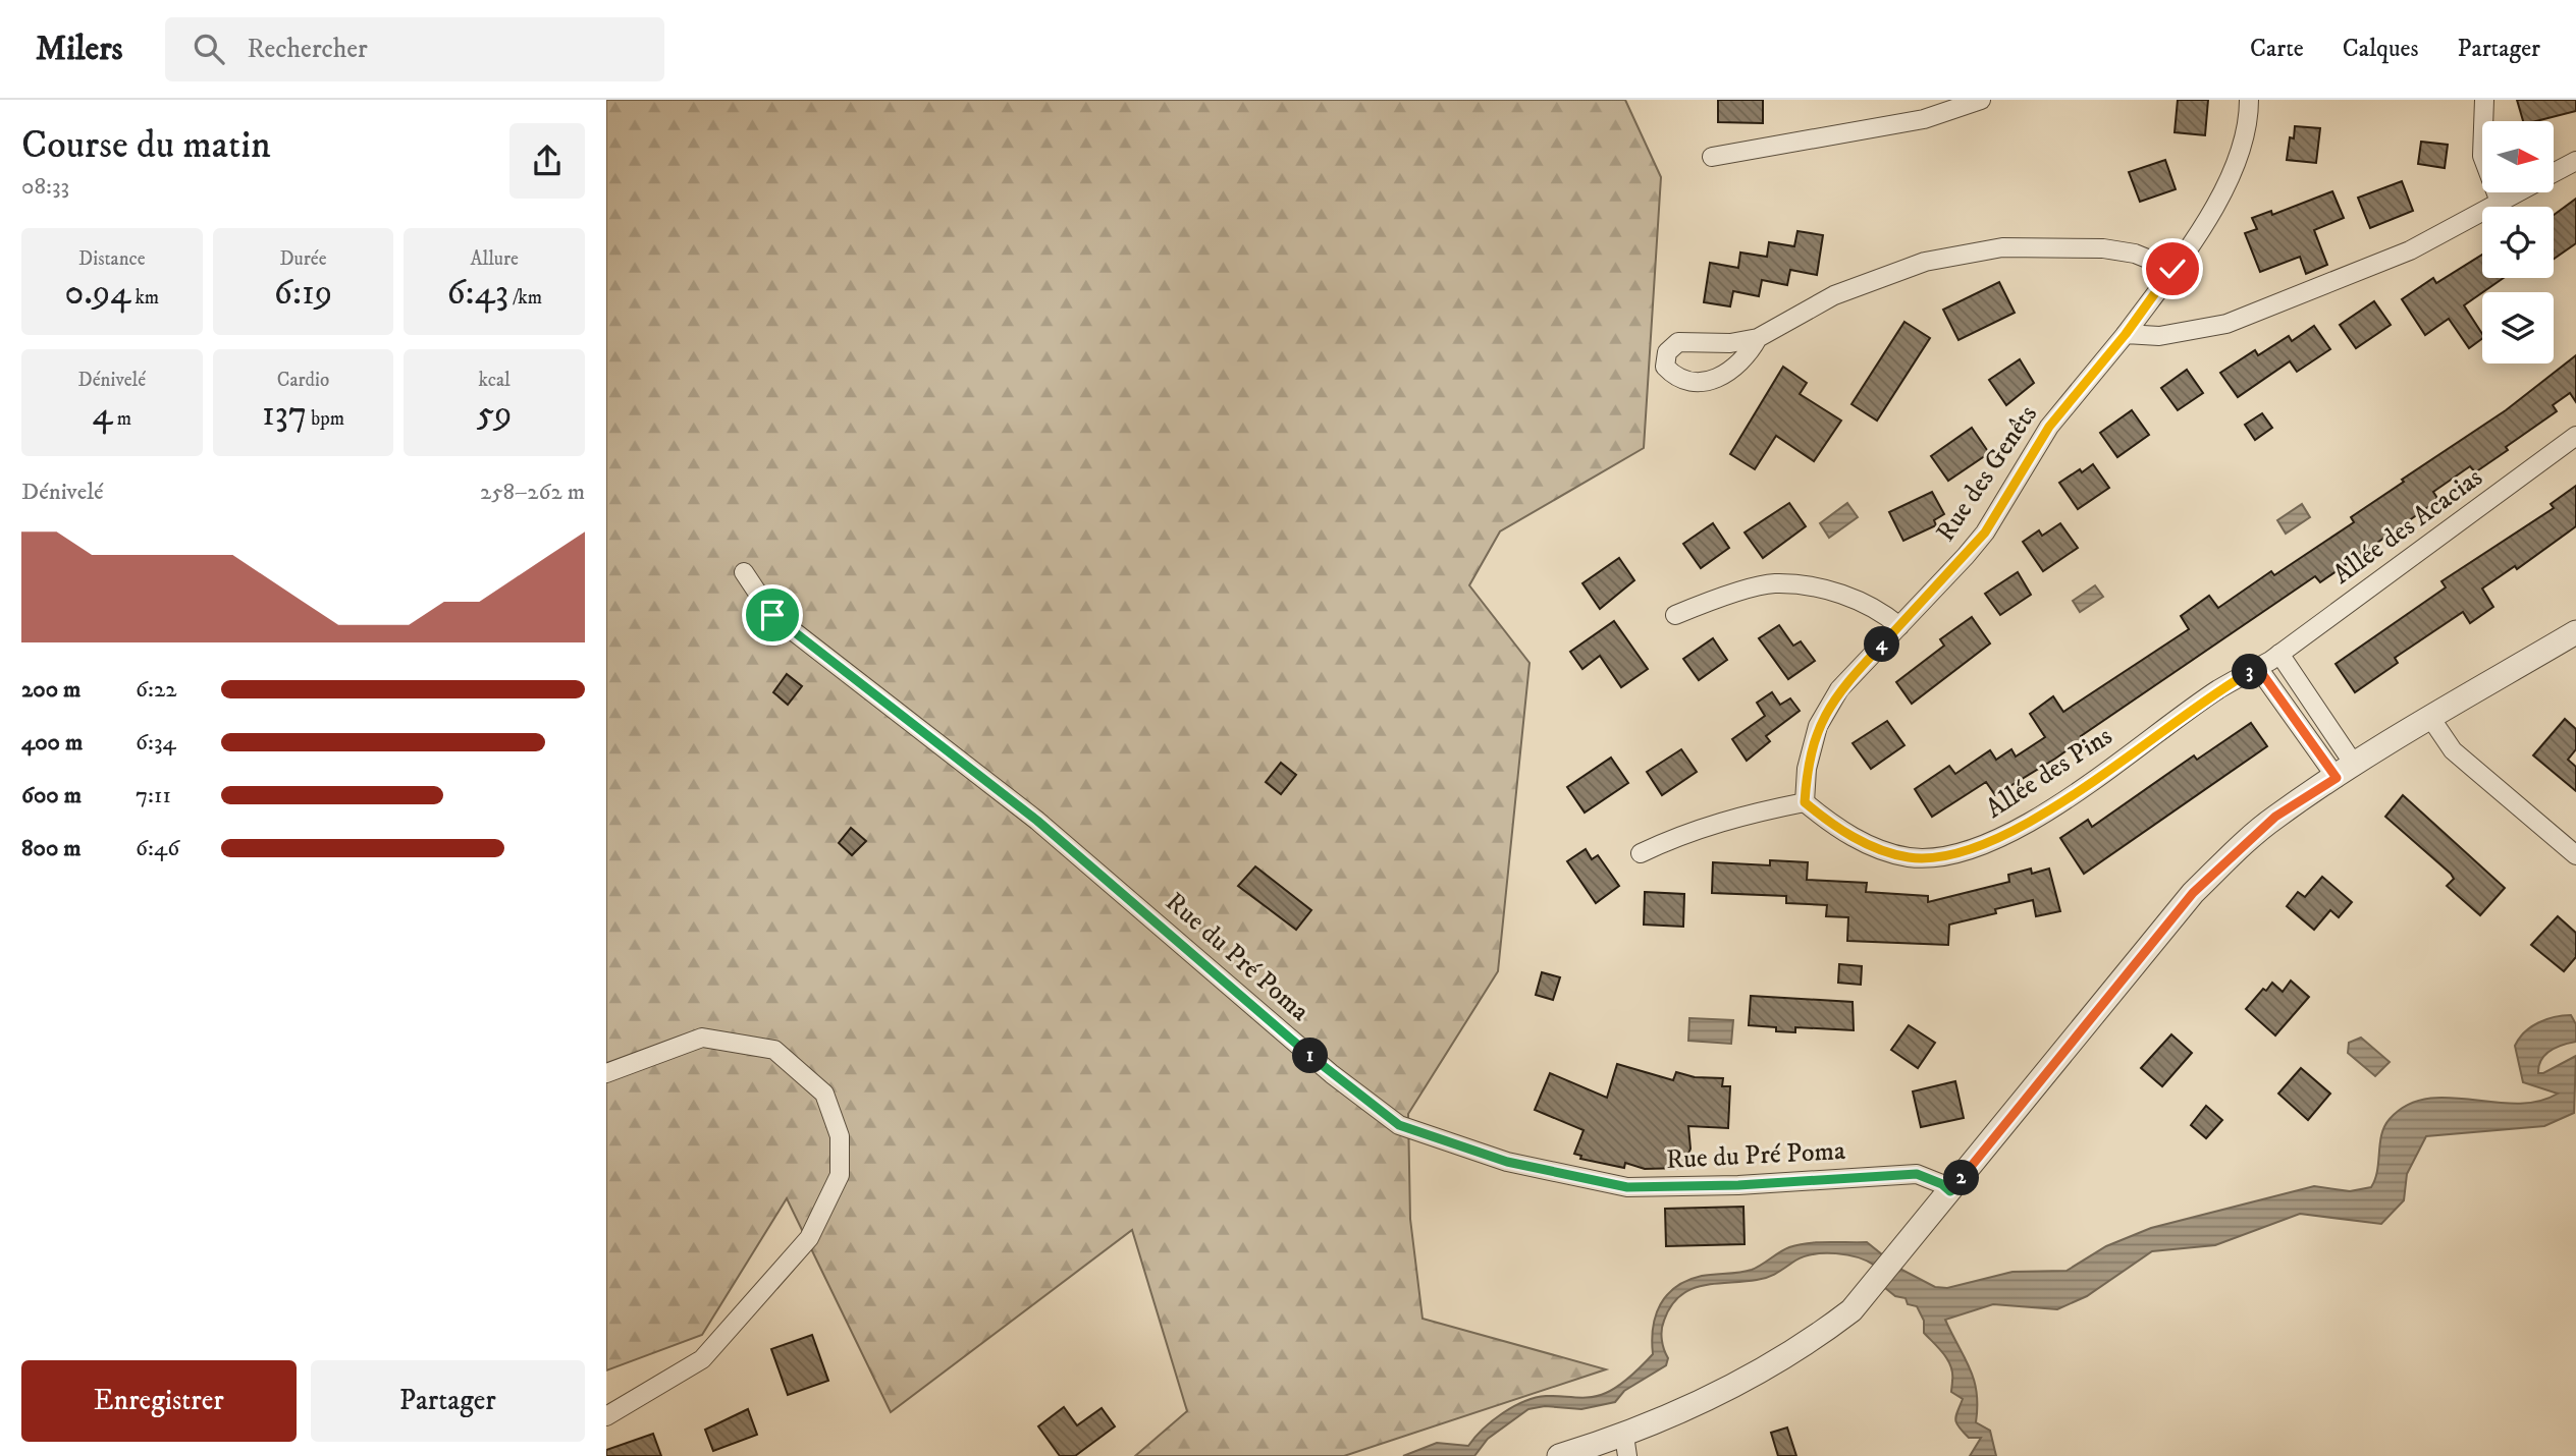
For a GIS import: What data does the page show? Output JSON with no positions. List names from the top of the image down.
{
  "streets": {
    "street": [
      "Rue des Genêts",
      "Allée des Acacias",
      "Allée des Pins",
      "Rue du Pré Poma"
    ]
  },
  "crossings": [
    ["Rue des Genêts", "Allée des Pins"],
    ["Allée des Acacias", "Allée des Pins"]
  ],
  "north": "right",
  "page": {
    "header": "Milers",
    "search": "Rechercher",
    "nav": ["Carte", "Calques", "Partager"],
    "heading": ["Course du matin", "08:33"],
    "stats": [
      ["Distance", "0.94 km"],
      ["Durée", "6:19"],
      ["Allure", "6:43 /km"],
      ["Dénivelé", "4 m"],
      ["Cardio", "137 bpm"],
      ["kcal", "59"]
    ],
    "chart": ["Dénivelé", "258–262 m"],
    "pins": [
      "4",
      "3",
      "1",
      "2"
    ],
    "list": [
      {
        "name": "200 m",
        "note": "6:22"
      },
      {
        "name": "400 m",
        "note": "6:34"
      },
      {
        "name": "600 m",
        "note": "7:11"
      },
      {
        "name": "800 m",
        "note": "6:46"
      }
    ],
    "buttons": ["Enregistrer", "Partager"]
  }
}
